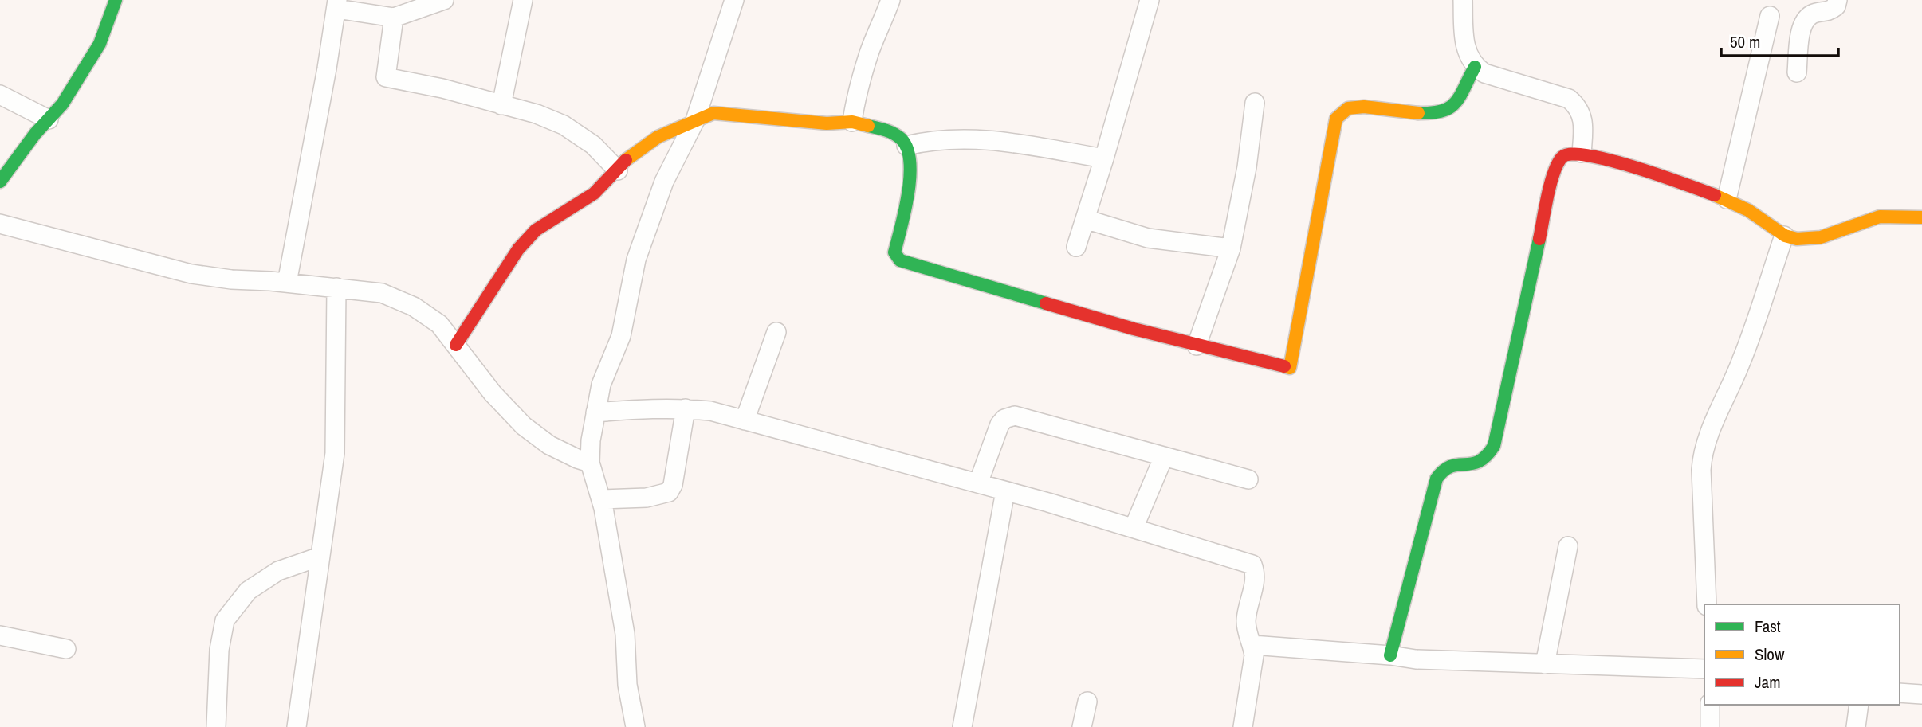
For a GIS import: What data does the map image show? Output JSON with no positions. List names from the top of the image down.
{
  "legend": ["Fast", "Slow", "Jam"],
  "scale_bar": "50 m"
}
